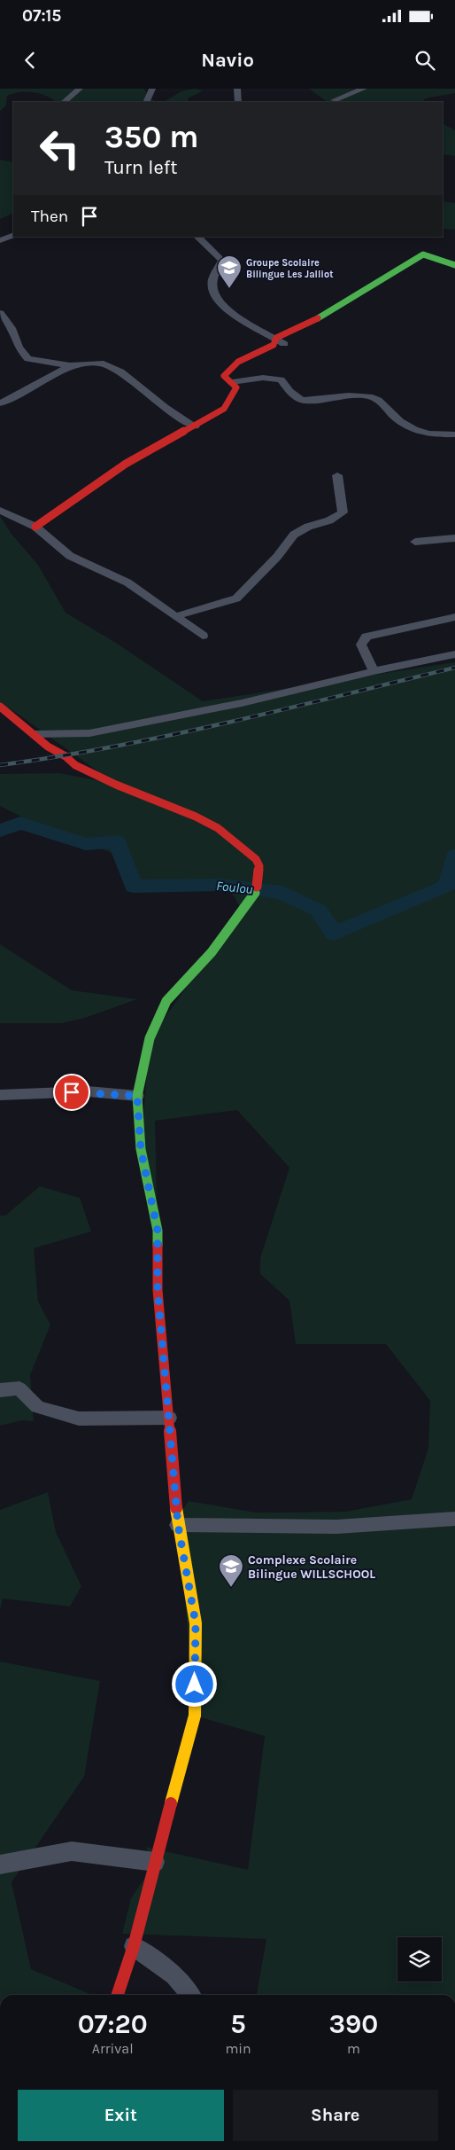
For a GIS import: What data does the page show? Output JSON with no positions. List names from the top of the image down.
{
  "water": ["Foulou"],
  "places": {
    "school or university": ["Groupe Scolaire Bilingue Les Jalliot", "Complexe Scolaire Bilingue WILLSCHOOL"]
  },
  "page": {
    "status": "07:15",
    "header": "Navio",
    "turn": ["350 m", "Turn left"],
    "then": "Then",
    "eta": [
      "07:20",
      "Arrival",
      "5",
      "min",
      "390",
      "m"
    ],
    "buttons": ["Exit", "Share"]
  }
}
